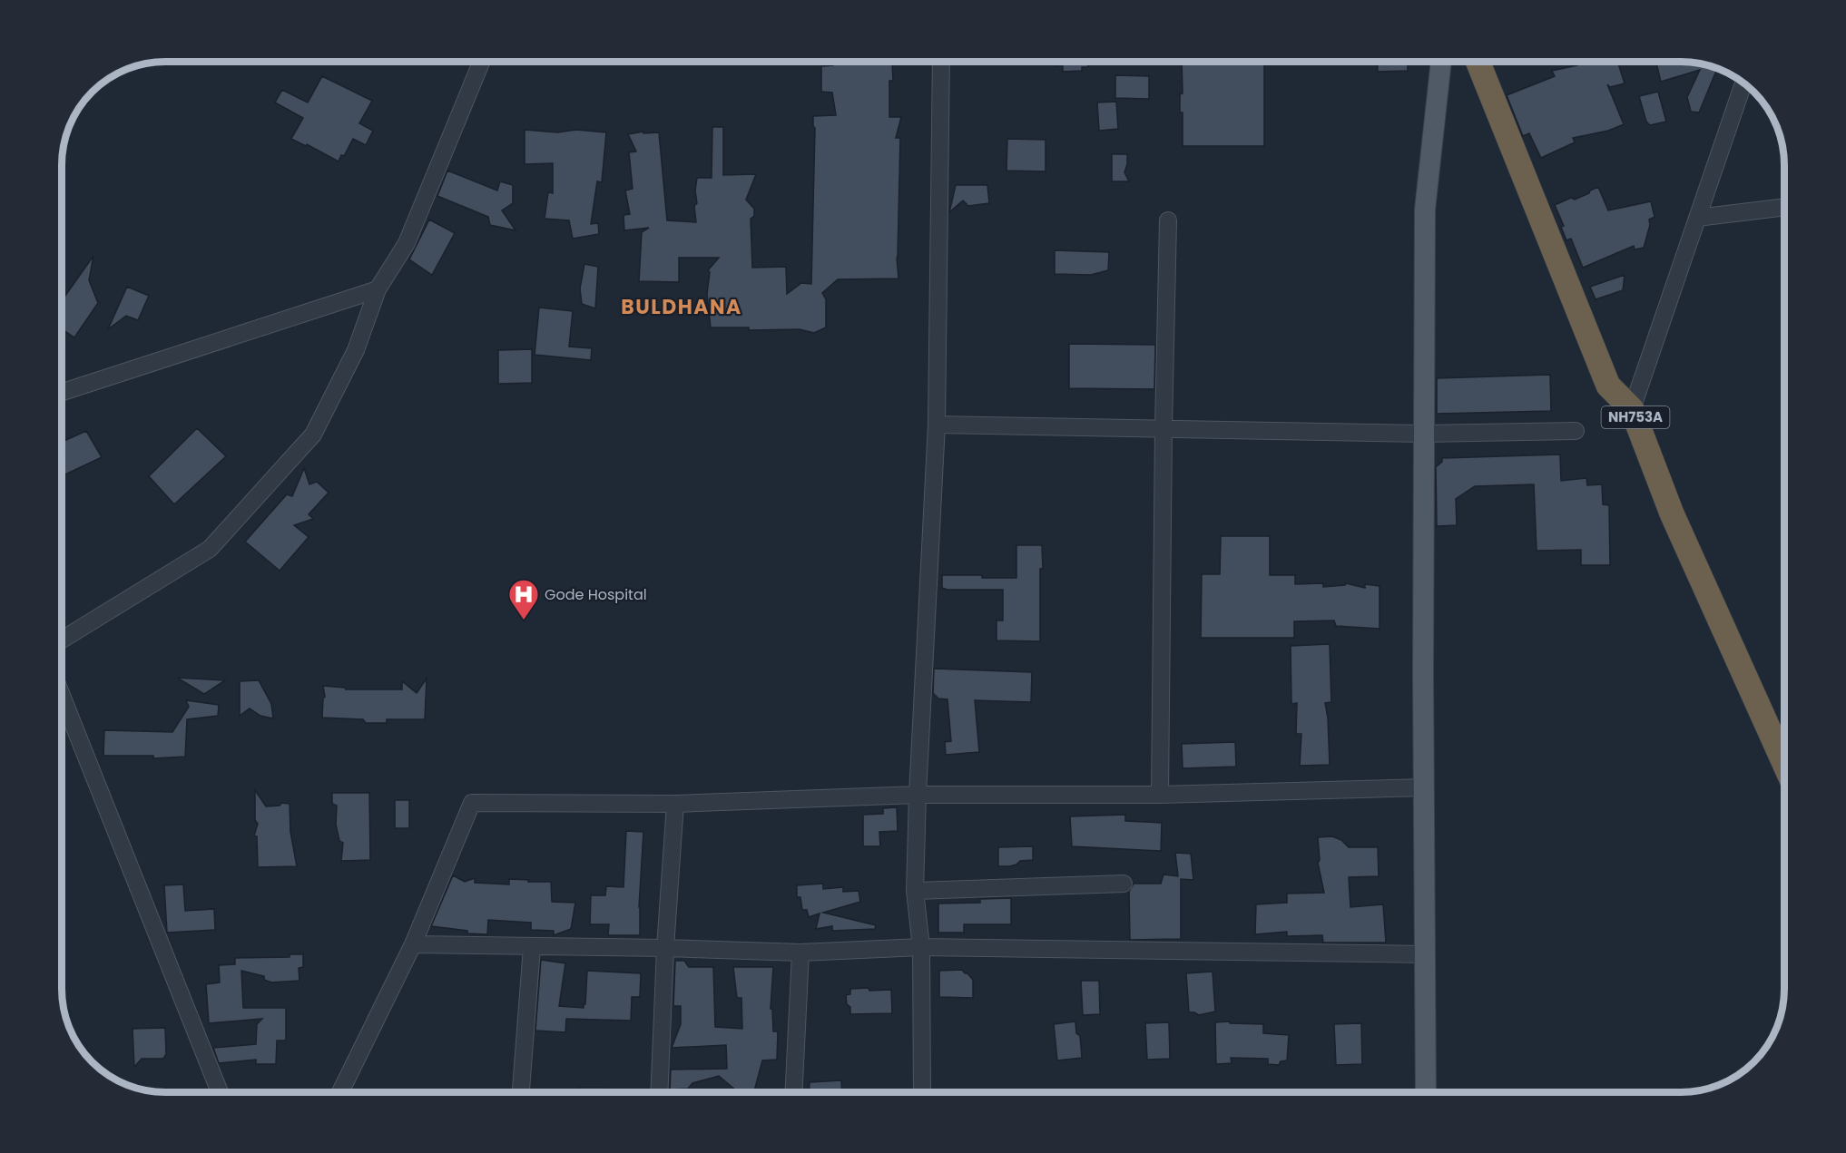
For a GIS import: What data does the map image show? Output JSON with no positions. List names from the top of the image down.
{
  "streets": {
    "highway": ["NH753A"]
  },
  "districts": ["BULDHANA"],
  "places": {
    "hospital": ["Gode Hospital"]
  }
}
